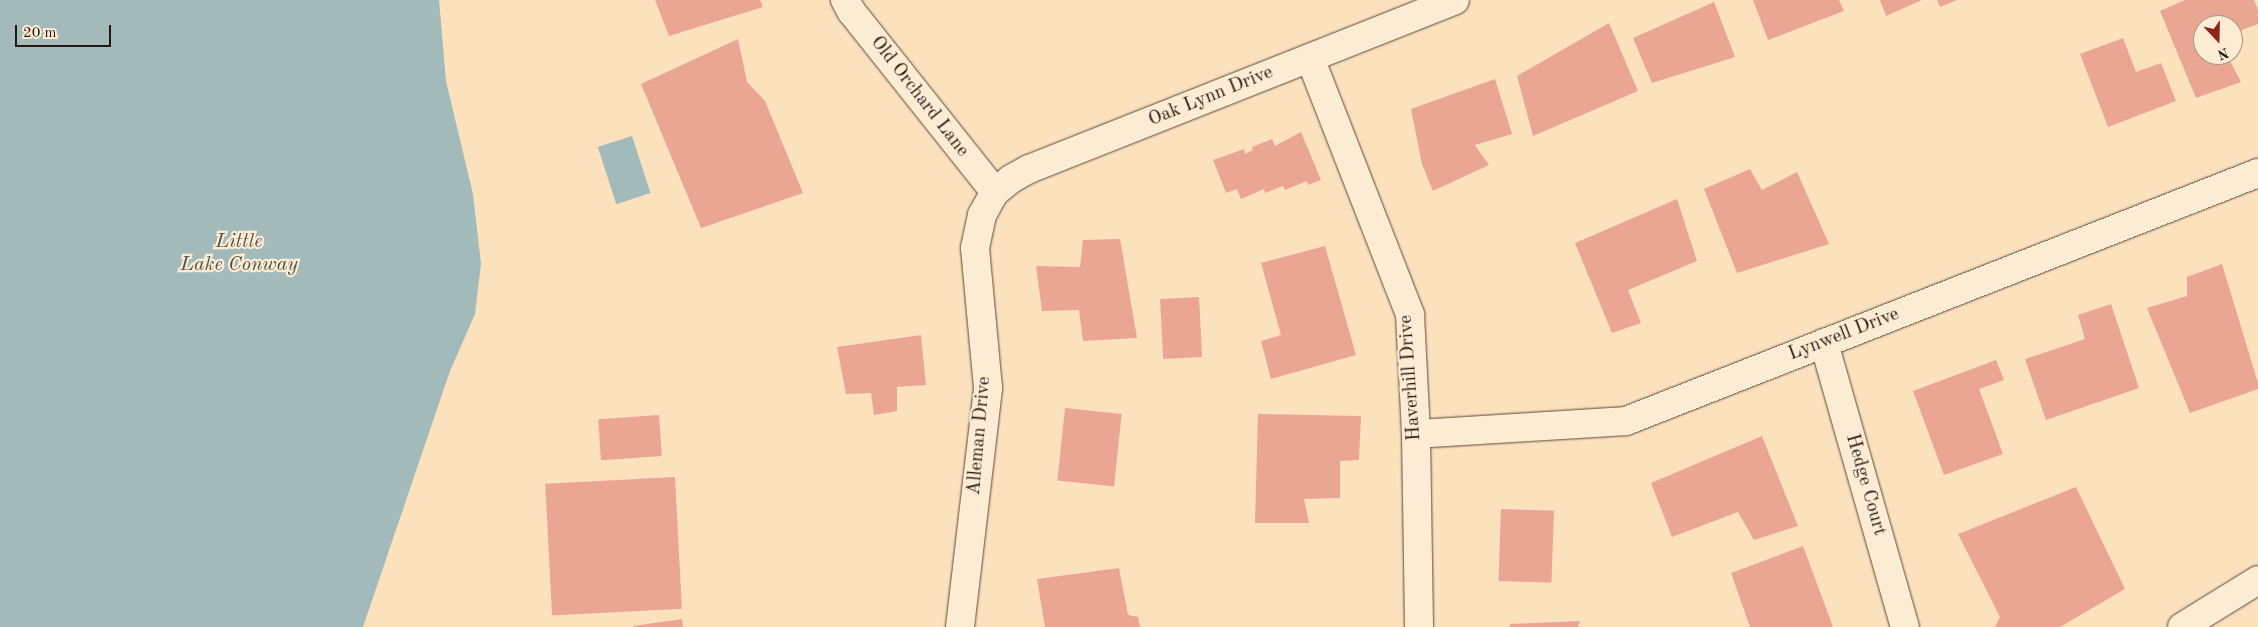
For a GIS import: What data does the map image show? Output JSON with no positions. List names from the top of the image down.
{
  "streets": {
    "street": [
      "Old Orchard Lane",
      "Oak Lynn Drive",
      "Lynwell Drive",
      "Haverhill Drive",
      "Alleman Drive",
      "Hedge Court"
    ]
  },
  "crossings": [
    ["Old Orchard Lane", "Oak Lynn Drive"],
    ["Old Orchard Lane", "Alleman Drive"],
    ["Oak Lynn Drive", "Haverhill Drive"],
    ["Oak Lynn Drive", "Alleman Drive"],
    ["Lynwell Drive", "Haverhill Drive"],
    ["Lynwell Drive", "Hedge Court"]
  ],
  "water": ["Little Lake Conway"],
  "scale_bar": "20 m",
  "north": "bottom"
}
